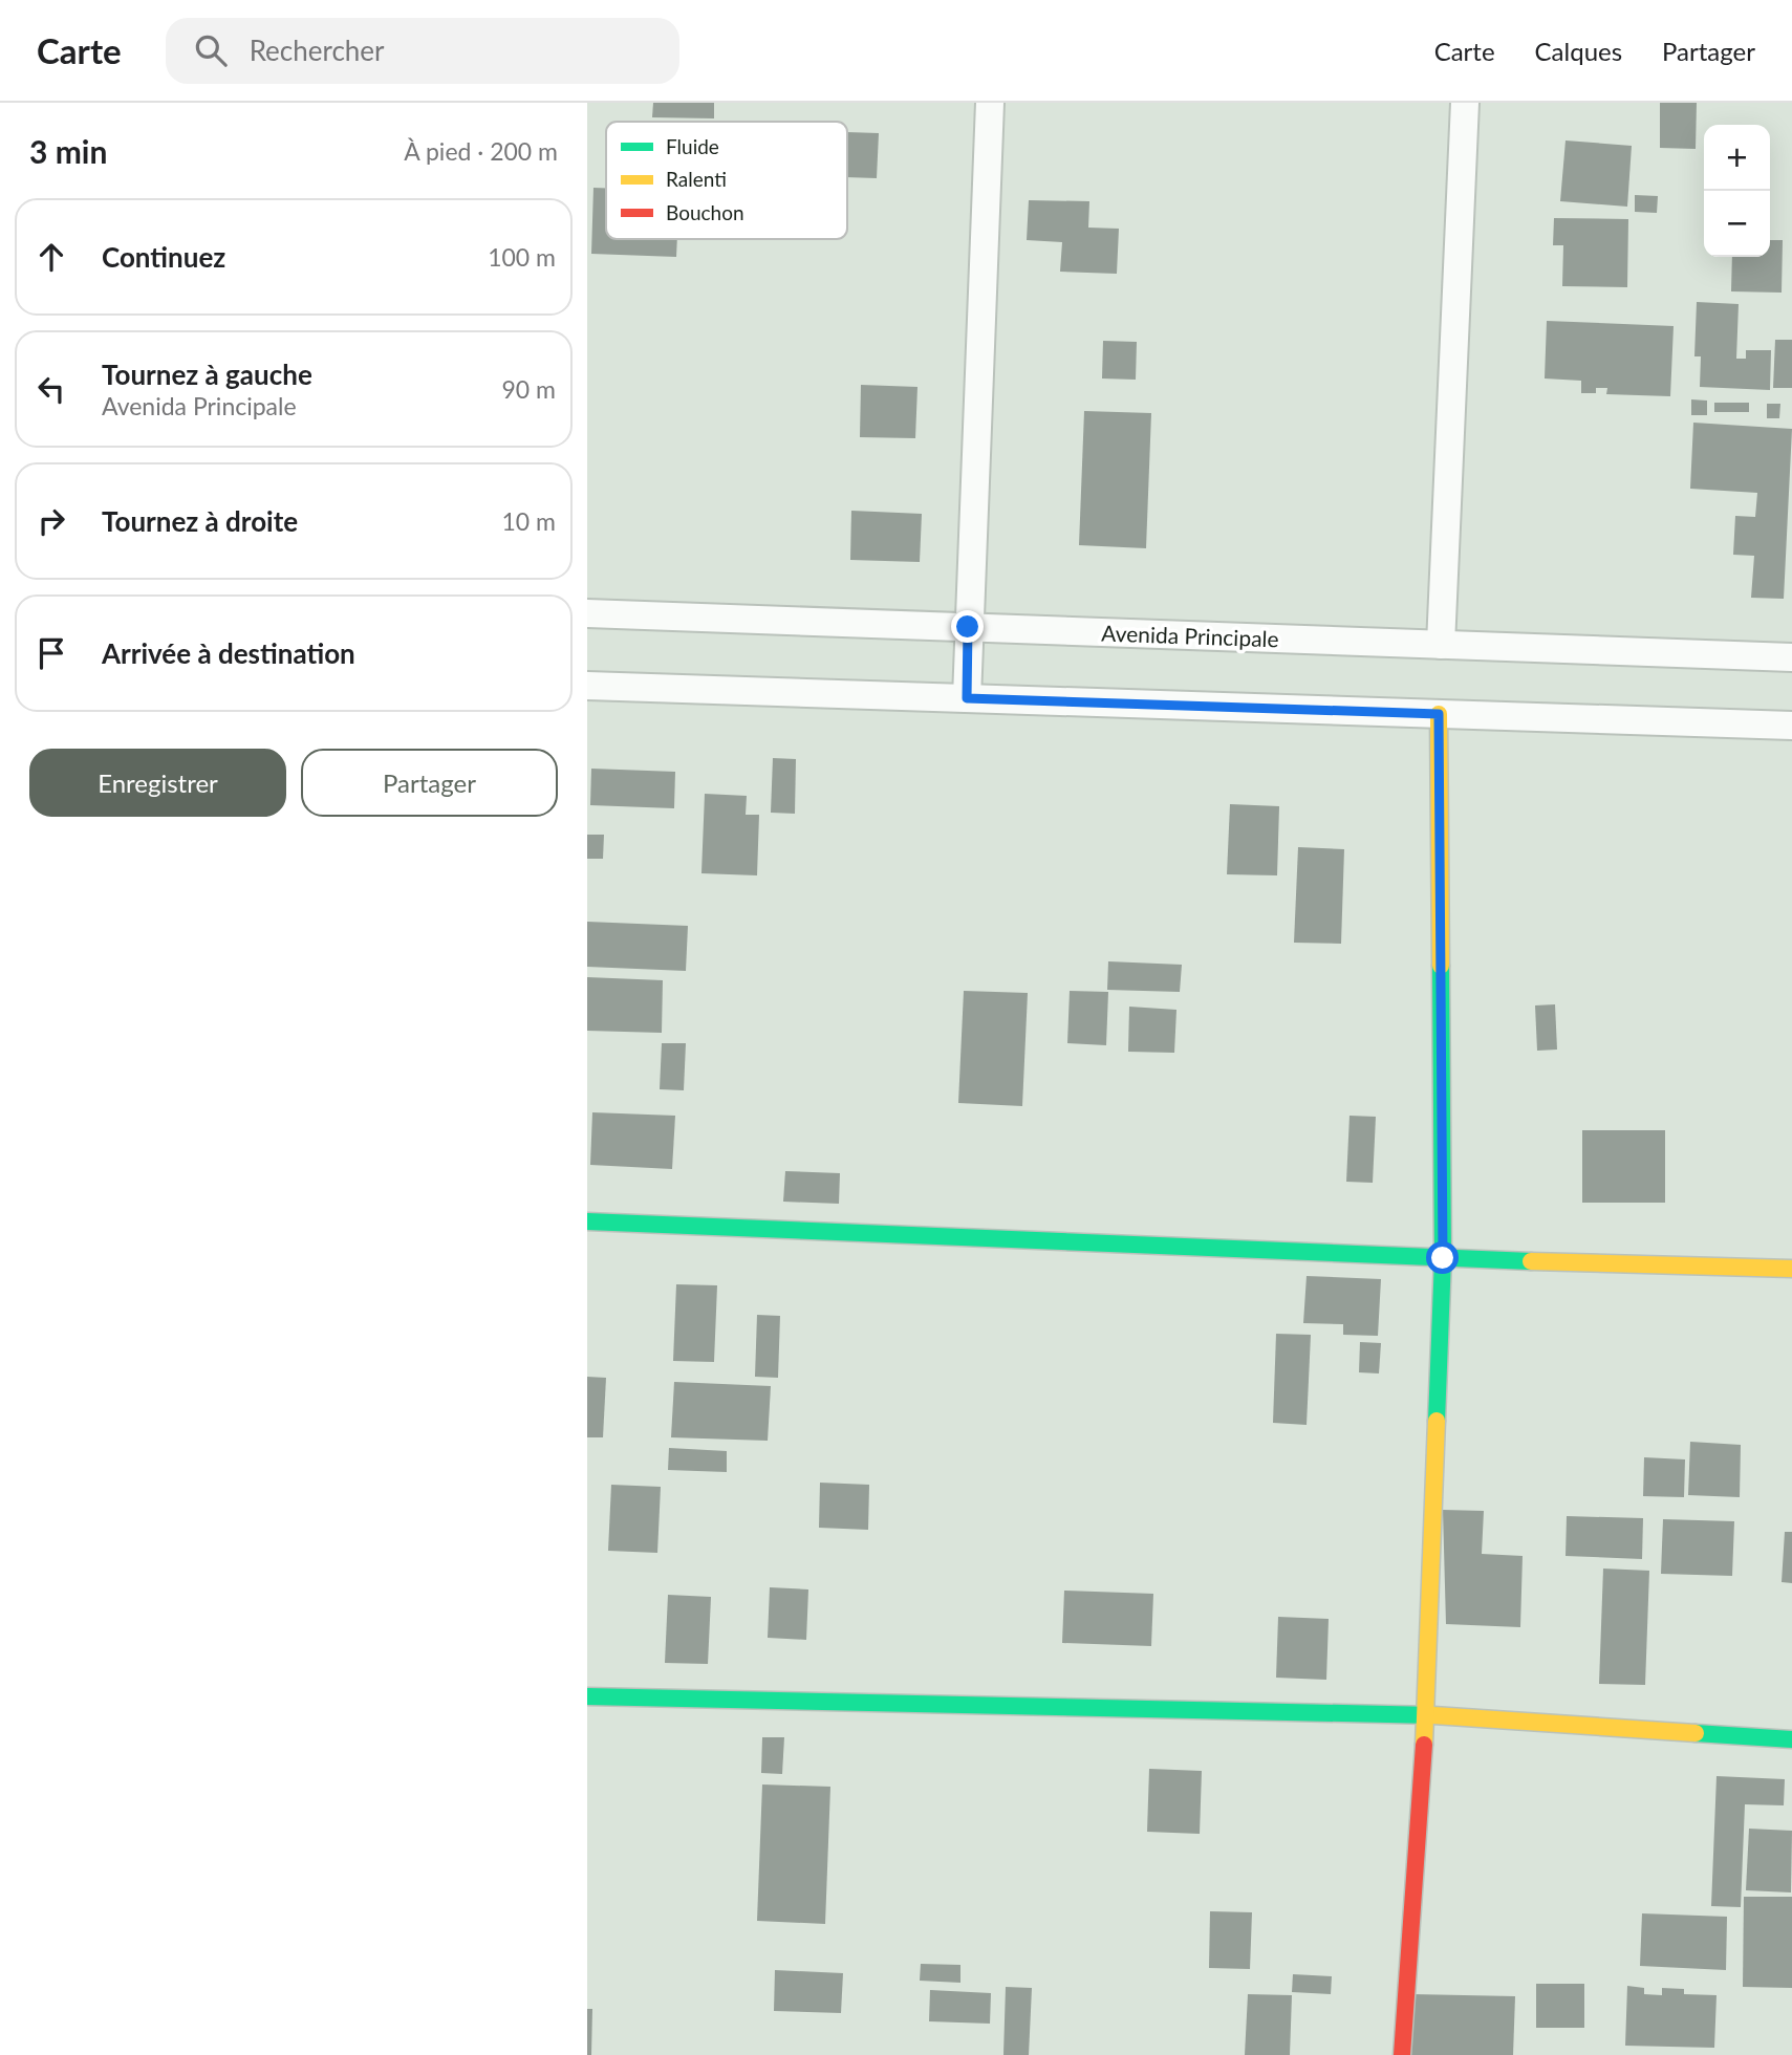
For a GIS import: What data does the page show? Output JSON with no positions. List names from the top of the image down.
{
  "streets": {
    "street": ["Avenida Principale"]
  },
  "legend": ["Fluide", "Ralenti", "Bouchon"],
  "page": {
    "header": "Carte",
    "search": "Rechercher",
    "nav": ["Carte", "Calques", "Partager"],
    "heading": ["3 min", "À pied · 200 m"],
    "map_buttons": ["+", "−"],
    "list": [
      ["Continuez", "100 m"],
      ["Tournez à gauche", "Avenida Principale", "90 m"],
      ["Tournez à droite", "10 m"],
      "Arrivée à destination"
    ],
    "buttons": ["Enregistrer", "Partager"]
  }
}
